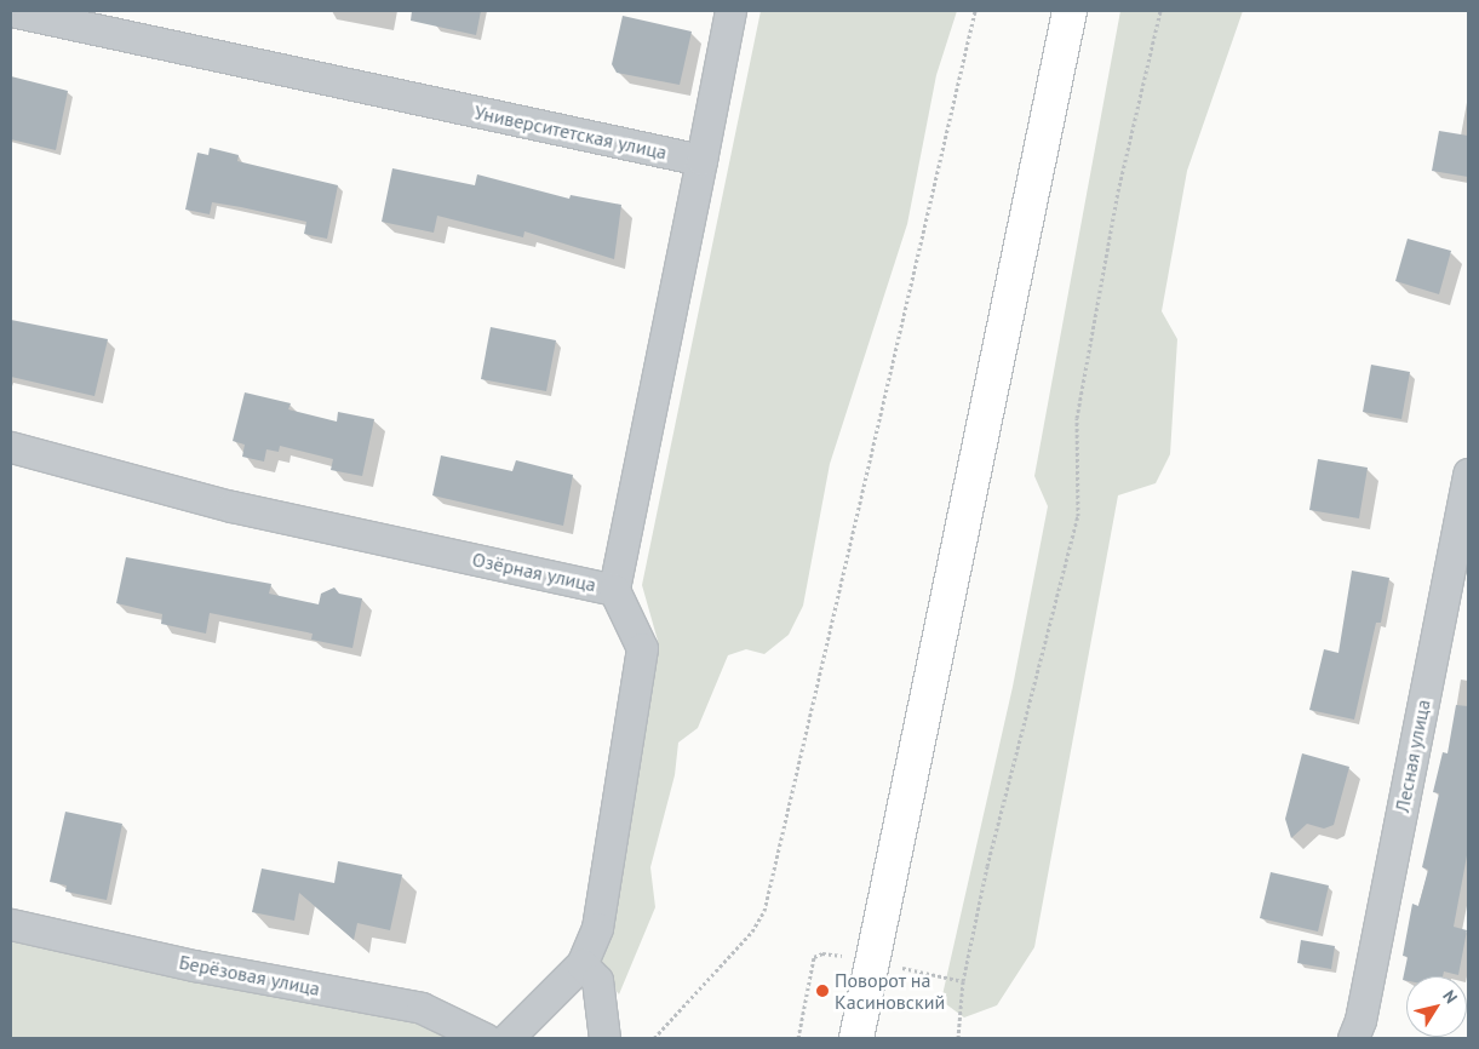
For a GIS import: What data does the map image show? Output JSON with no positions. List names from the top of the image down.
{
  "streets": {
    "street": [
      "Университетская улица",
      "Озёрная улица",
      "Лесная улица",
      "Берёзовая улица"
    ]
  },
  "places": ["Поворот на Касиновский"],
  "north": "top right"
}
